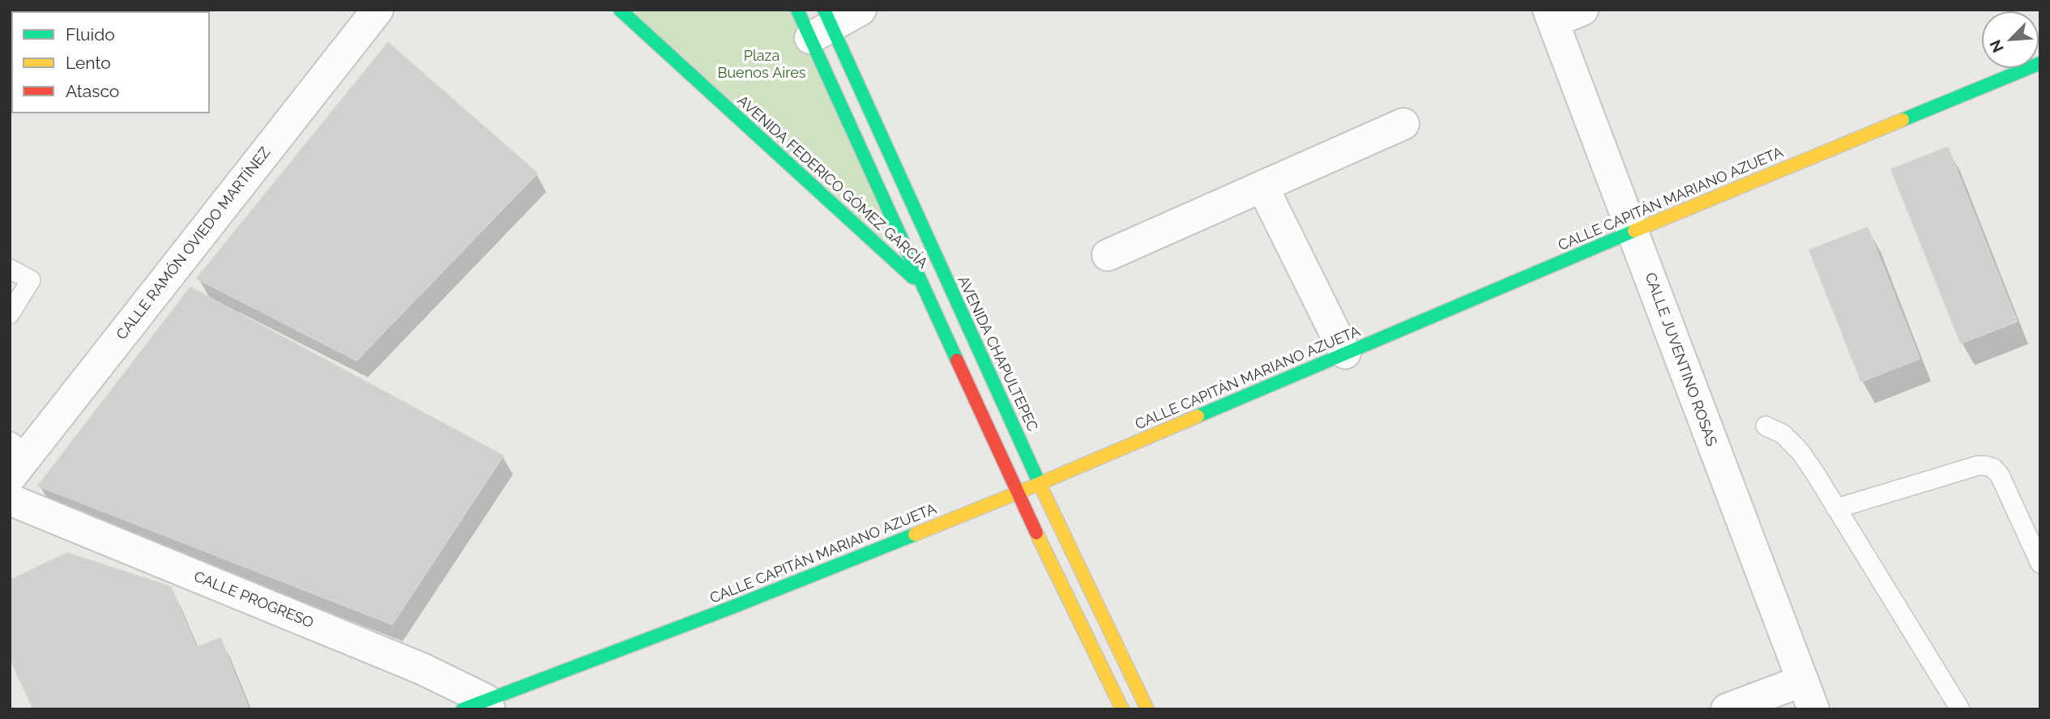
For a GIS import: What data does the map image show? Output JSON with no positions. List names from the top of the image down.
{
  "streets": {
    "street": [
      "AVENIDA FEDERICO GÓMEZ GARCÍA",
      "CALLE CAPITÁN MARIANO AZUETA",
      "CALLE RAMÓN OVIEDO MARTÍNEZ",
      "AVENIDA CHAPULTEPEC",
      "CALLE JUVENTINO ROSAS",
      "CALLE PROGRESO"
    ]
  },
  "crossings": [
    ["AVENIDA FEDERICO GÓMEZ GARCÍA", "AVENIDA CHAPULTEPEC"],
    ["CALLE CAPITÁN MARIANO AZUETA", "AVENIDA CHAPULTEPEC"],
    ["CALLE CAPITÁN MARIANO AZUETA", "CALLE JUVENTINO ROSAS"],
    ["CALLE CAPITÁN MARIANO AZUETA", "CALLE PROGRESO"]
  ],
  "parks": ["Plaza Buenos Aires"],
  "legend": ["Fluido", "Lento", "Atasco"],
  "north": "bottom left"
}
